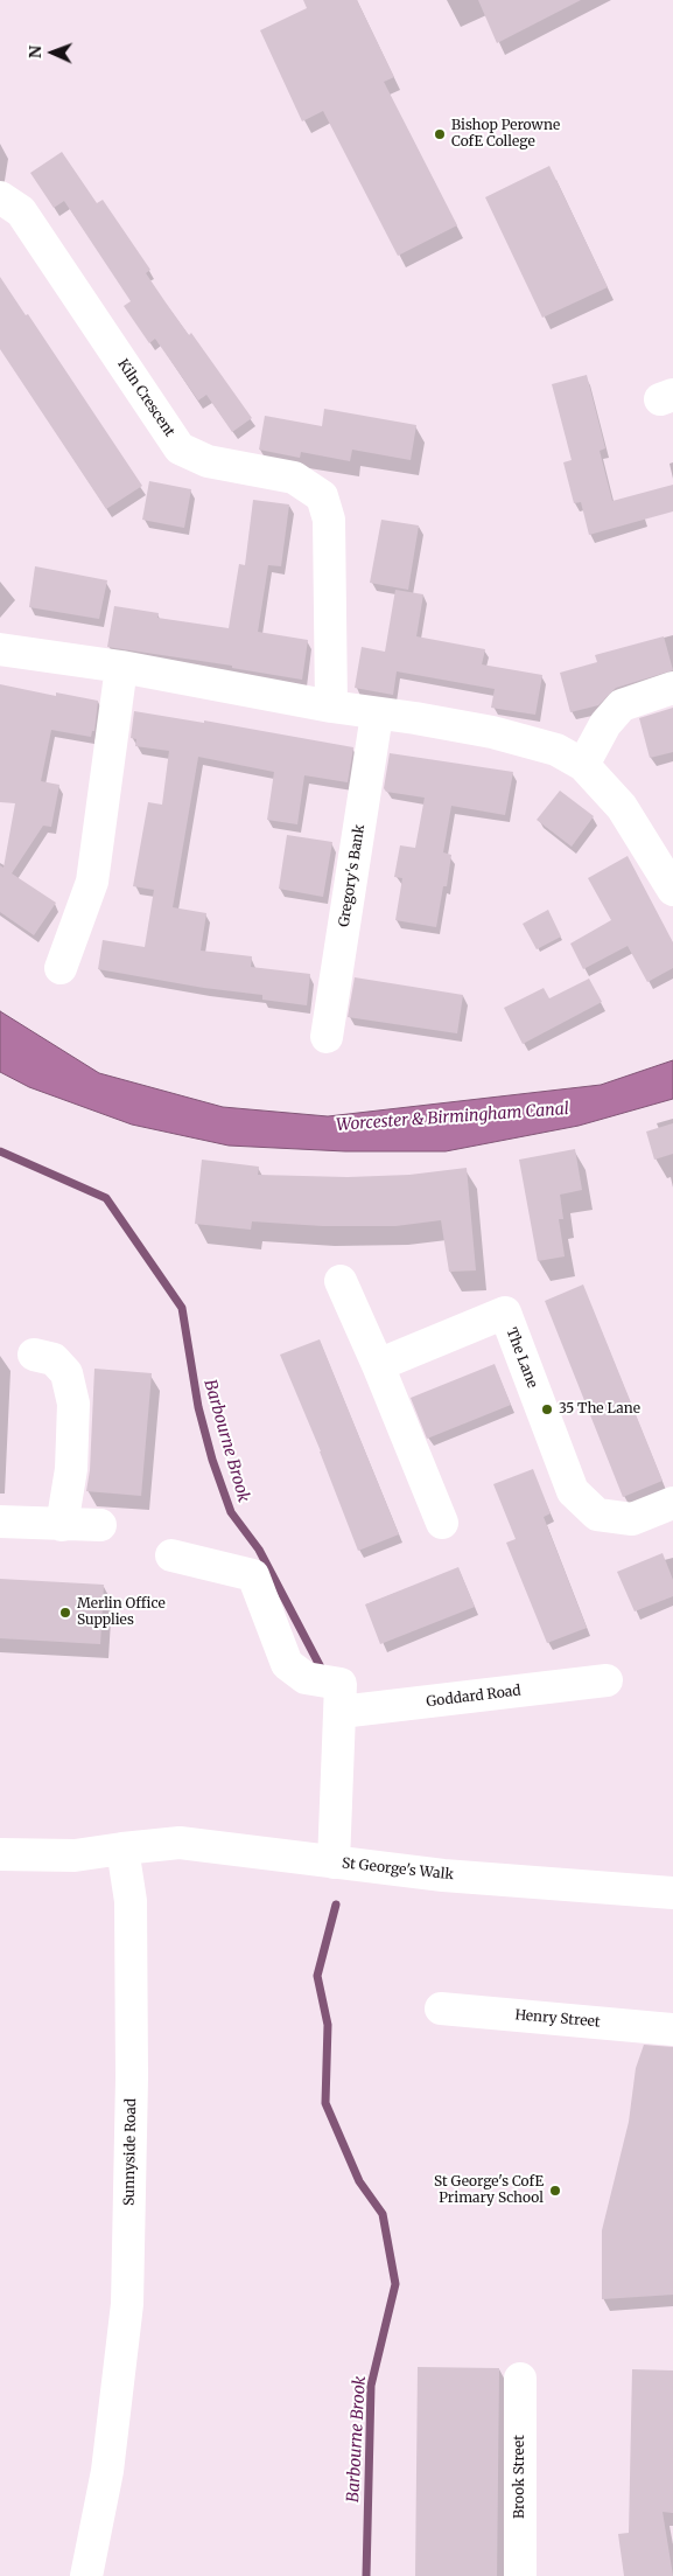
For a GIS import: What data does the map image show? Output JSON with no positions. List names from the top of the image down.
{
  "streets": {
    "street": [
      "Kiln Crescent",
      "Gregory's Bank",
      "The Lane",
      "Goddard Road",
      "St George's Walk",
      "Henry Street",
      "Sunnyside Road",
      "Brook Street"
    ]
  },
  "crossings": [
    ["St George's Walk", "Sunnyside Road"]
  ],
  "water": ["Worcester & Birmingham Canal", "Barbourne Brook"],
  "places": [
    "Bishop Perowne CofE College",
    "35 The Lane",
    "Merlin Office Supplies",
    "St George's CofE Primary School"
  ],
  "north": "left"
}
